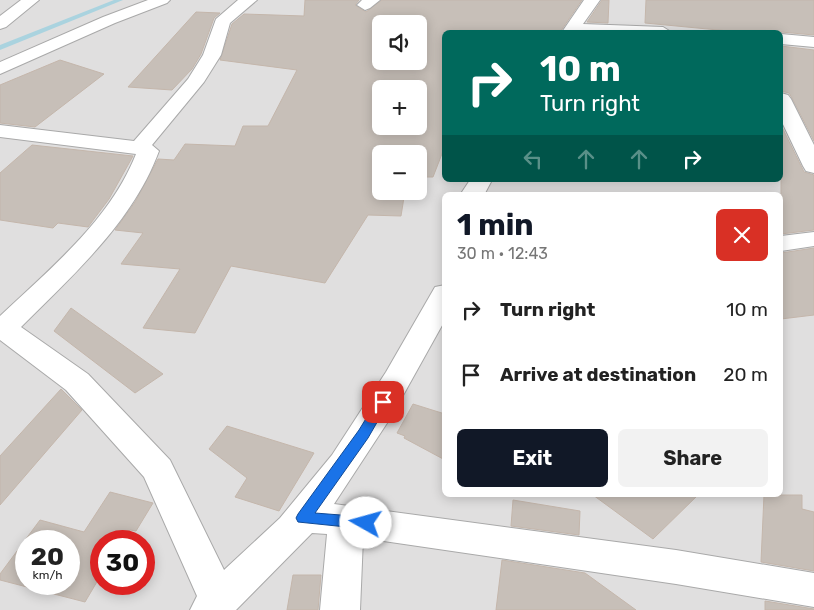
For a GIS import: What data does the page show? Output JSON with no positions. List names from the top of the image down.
{
  "page": {
    "map_buttons": ["+", "−"],
    "turn": ["10 m", "Turn right"],
    "heading": ["1 min", "30 m · 12:43"],
    "list": [
      {
        "name": "Turn right",
        "value": "10 m"
      },
      {
        "name": "Arrive at destination",
        "value": "20 m"
      }
    ],
    "buttons": ["Exit", "Share"],
    "speed": "20 km/h",
    "limit": "30"
  }
}
